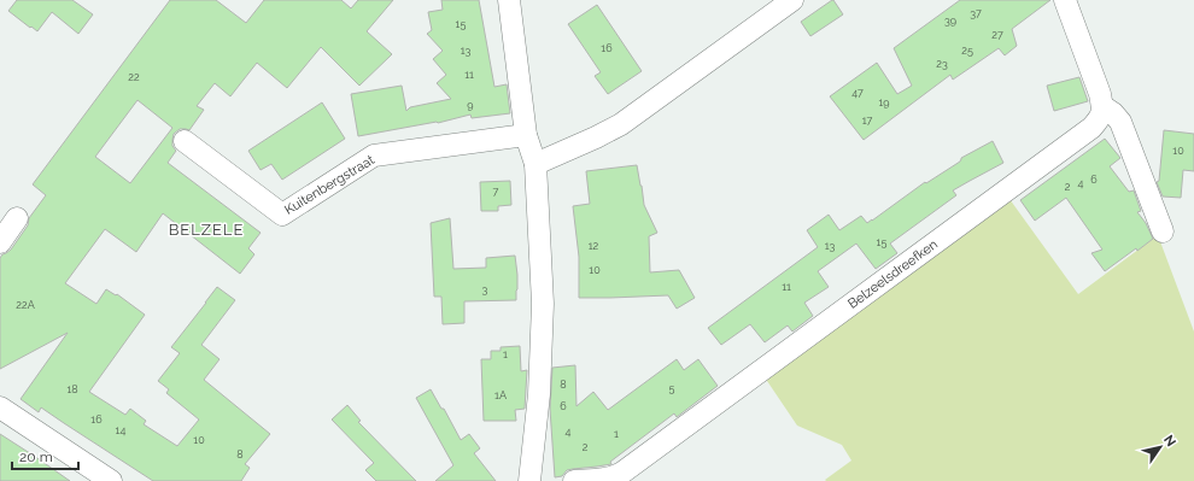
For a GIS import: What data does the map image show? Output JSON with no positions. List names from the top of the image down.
{
  "streets": {
    "street": ["Kuitenbergstraat", "Belzeelsdreefken"]
  },
  "districts": ["BELZELE"],
  "house_numbers": [
    "37",
    "39",
    "15",
    "27",
    "16",
    "13",
    "25",
    "23",
    "11",
    "22",
    "47",
    "19",
    "9",
    "17",
    "10",
    "6",
    "4",
    "2",
    "7",
    "15",
    "12",
    "13",
    "10",
    "11",
    "3",
    "22A",
    "1",
    "8",
    "5",
    "18",
    "1A",
    "6",
    "16",
    "14",
    "4",
    "1",
    "10",
    "2",
    "8"
  ],
  "scale_bar": "20 m",
  "north": "top right"
}
